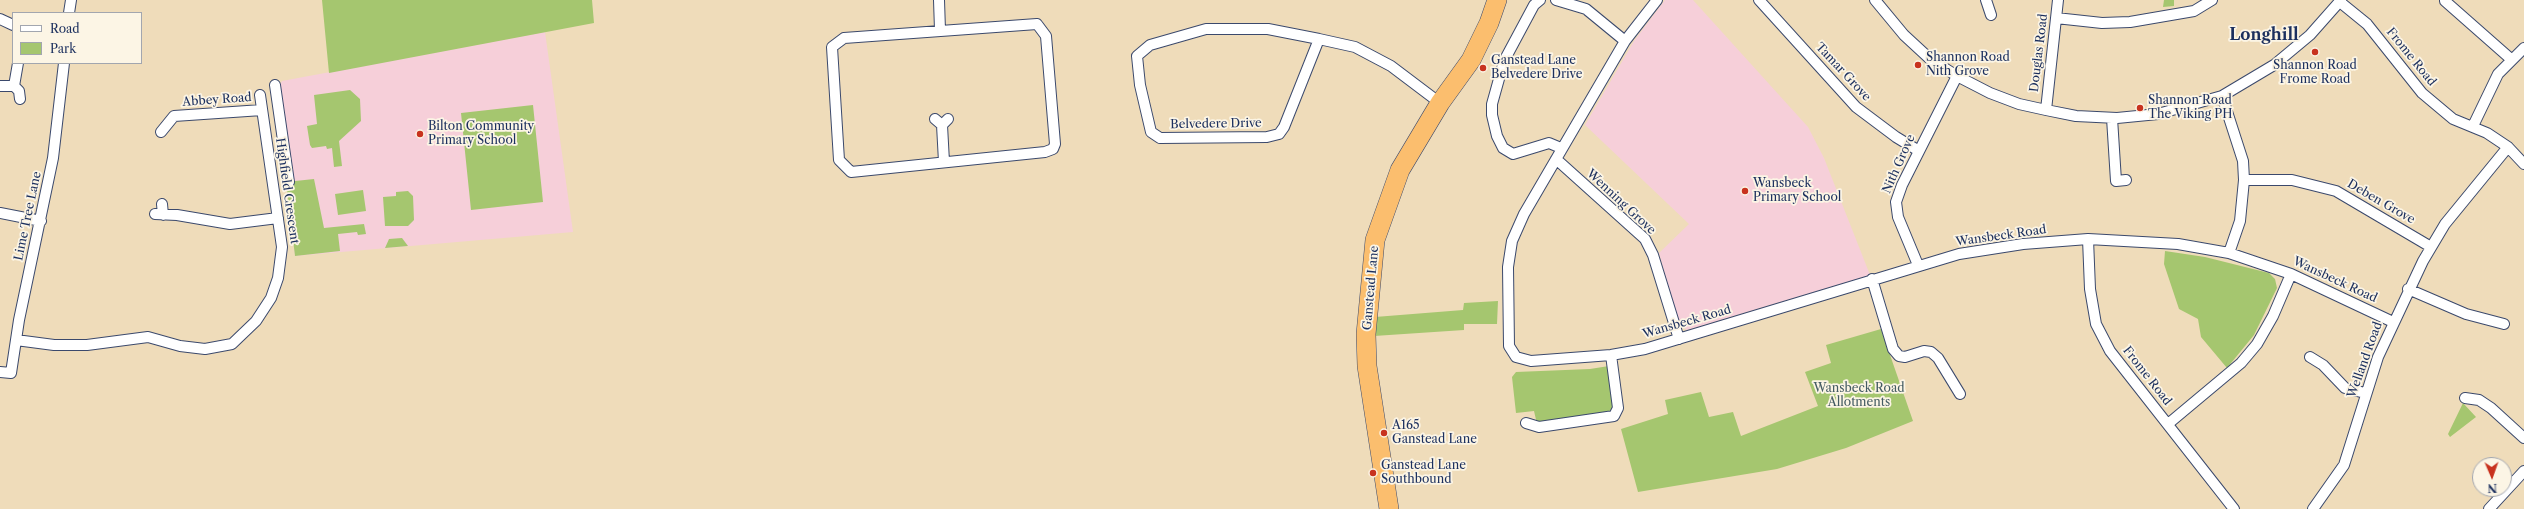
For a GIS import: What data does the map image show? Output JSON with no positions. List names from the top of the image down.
{
  "streets": {
    "highway": ["Ganstead Lane"],
    "street": [
      "Douglas Road",
      "Frome Road",
      "Tamar Grove",
      "Abbey Road",
      "Belvedere Drive",
      "Nith Grove",
      "Highfield Crescent",
      "Wenning Grove",
      "Deben Grove",
      "Lime Tree Lane",
      "Wansbeck Road",
      "Welland Road"
    ]
  },
  "crossings": [
    ["Frome Road", "Wansbeck Road"],
    ["Frome Road", "Welland Road"],
    ["Tamar Grove", "Nith Grove"],
    ["Abbey Road", "Highfield Crescent"],
    ["Belvedere Drive", "Ganstead Lane"],
    ["Nith Grove", "Wansbeck Road"],
    ["Highfield Crescent", "Lime Tree Lane"],
    ["Wenning Grove", "Wansbeck Road"],
    ["Deben Grove", "Welland Road"],
    ["Wansbeck Road", "Welland Road"]
  ],
  "districts": ["Longhill"],
  "parks": ["Wansbeck Road Allotments"],
  "places": [
    "Shannon Road Frome Road",
    "Shannon Road Nith Grove",
    "Ganstead Lane Belvedere Drive",
    "Shannon Road The Viking PH",
    "Bilton Community Primary School",
    "Wansbeck Primary School",
    "A165 Ganstead Lane",
    "Ganstead Lane Southbound"
  ],
  "legend": ["Road", "Park"],
  "north": "bottom"
}
